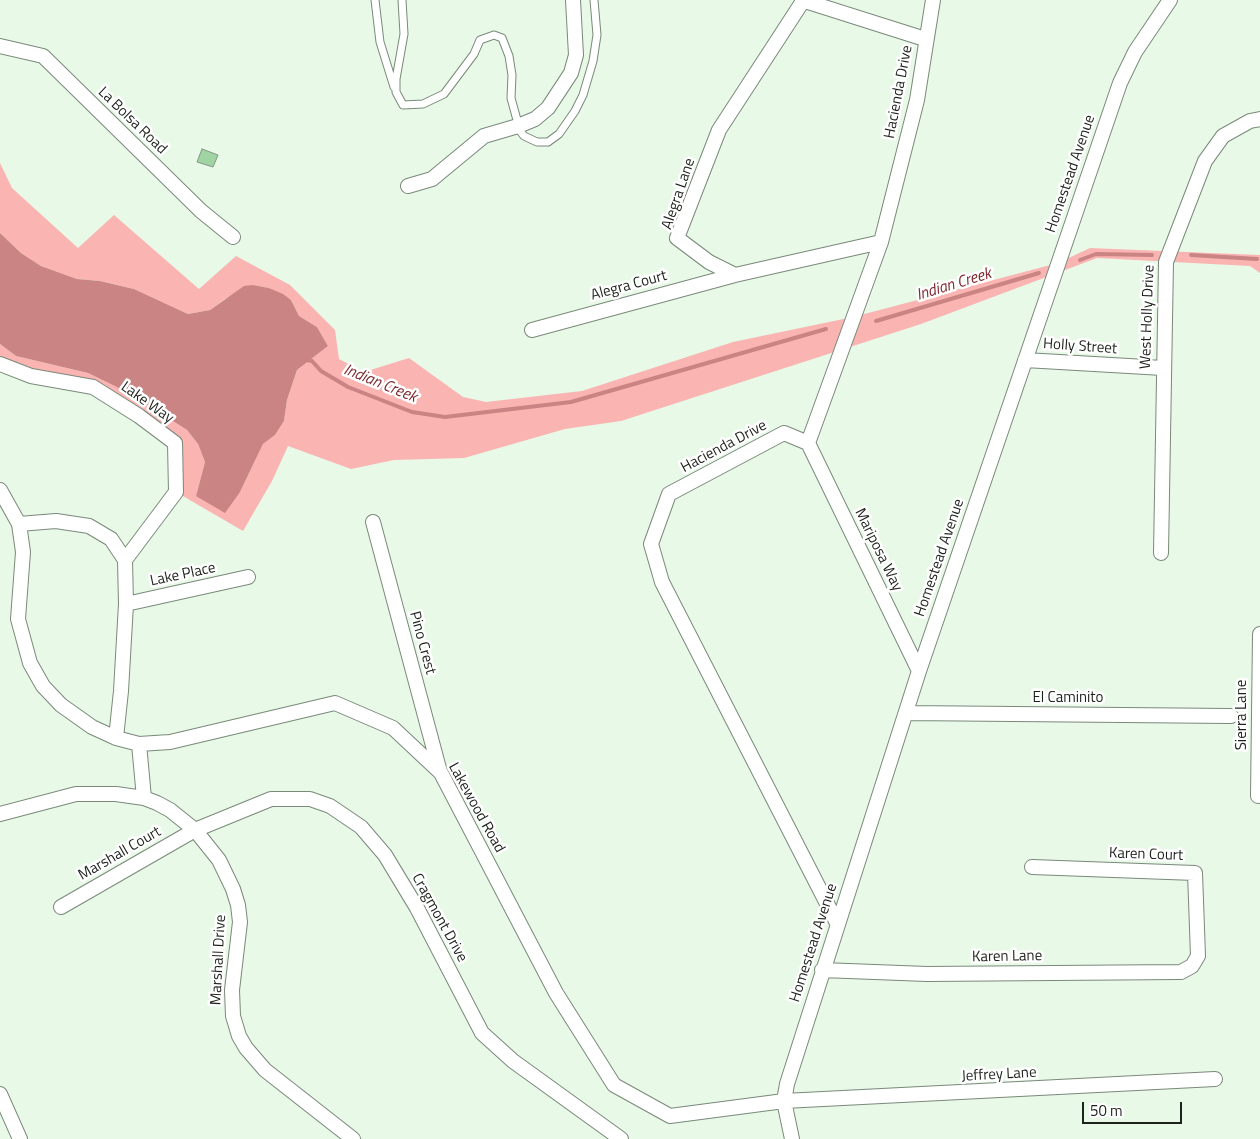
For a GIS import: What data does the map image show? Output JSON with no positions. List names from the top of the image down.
{
  "streets": {
    "street": [
      "Hacienda Drive",
      "La Bolsa Road",
      "Homestead Avenue",
      "Alegra Lane",
      "Alegra Court",
      "West Holly Drive",
      "Holly Street",
      "Lake Way",
      "Mariposa Way",
      "Lake Place",
      "Pino Crest",
      "El Caminito",
      "Sierra Lane",
      "Lakewood Road",
      "Marshall Court",
      "Karen Court",
      "Cragmont Drive",
      "Karen Lane",
      "Marshall Drive",
      "Jeffrey Lane"
    ]
  },
  "crossings": [
    ["Hacienda Drive", "Homestead Avenue"],
    ["Hacienda Drive", "Mariposa Way"],
    ["Homestead Avenue", "Holly Street"],
    ["Homestead Avenue", "Mariposa Way"],
    ["Homestead Avenue", "El Caminito"],
    ["Homestead Avenue", "Lakewood Road"],
    ["Homestead Avenue", "Karen Lane"],
    ["Homestead Avenue", "Jeffrey Lane"],
    ["Alegra Lane", "Alegra Court"],
    ["West Holly Drive", "Holly Street"],
    ["Pino Crest", "Lakewood Road"],
    ["Lakewood Road", "Jeffrey Lane"],
    ["Marshall Court", "Cragmont Drive"],
    ["Marshall Court", "Marshall Drive"],
    ["Karen Court", "Karen Lane"],
    ["Cragmont Drive", "Marshall Drive"]
  ],
  "water": ["Indian Creek"],
  "scale_bar": "50 m"
}
